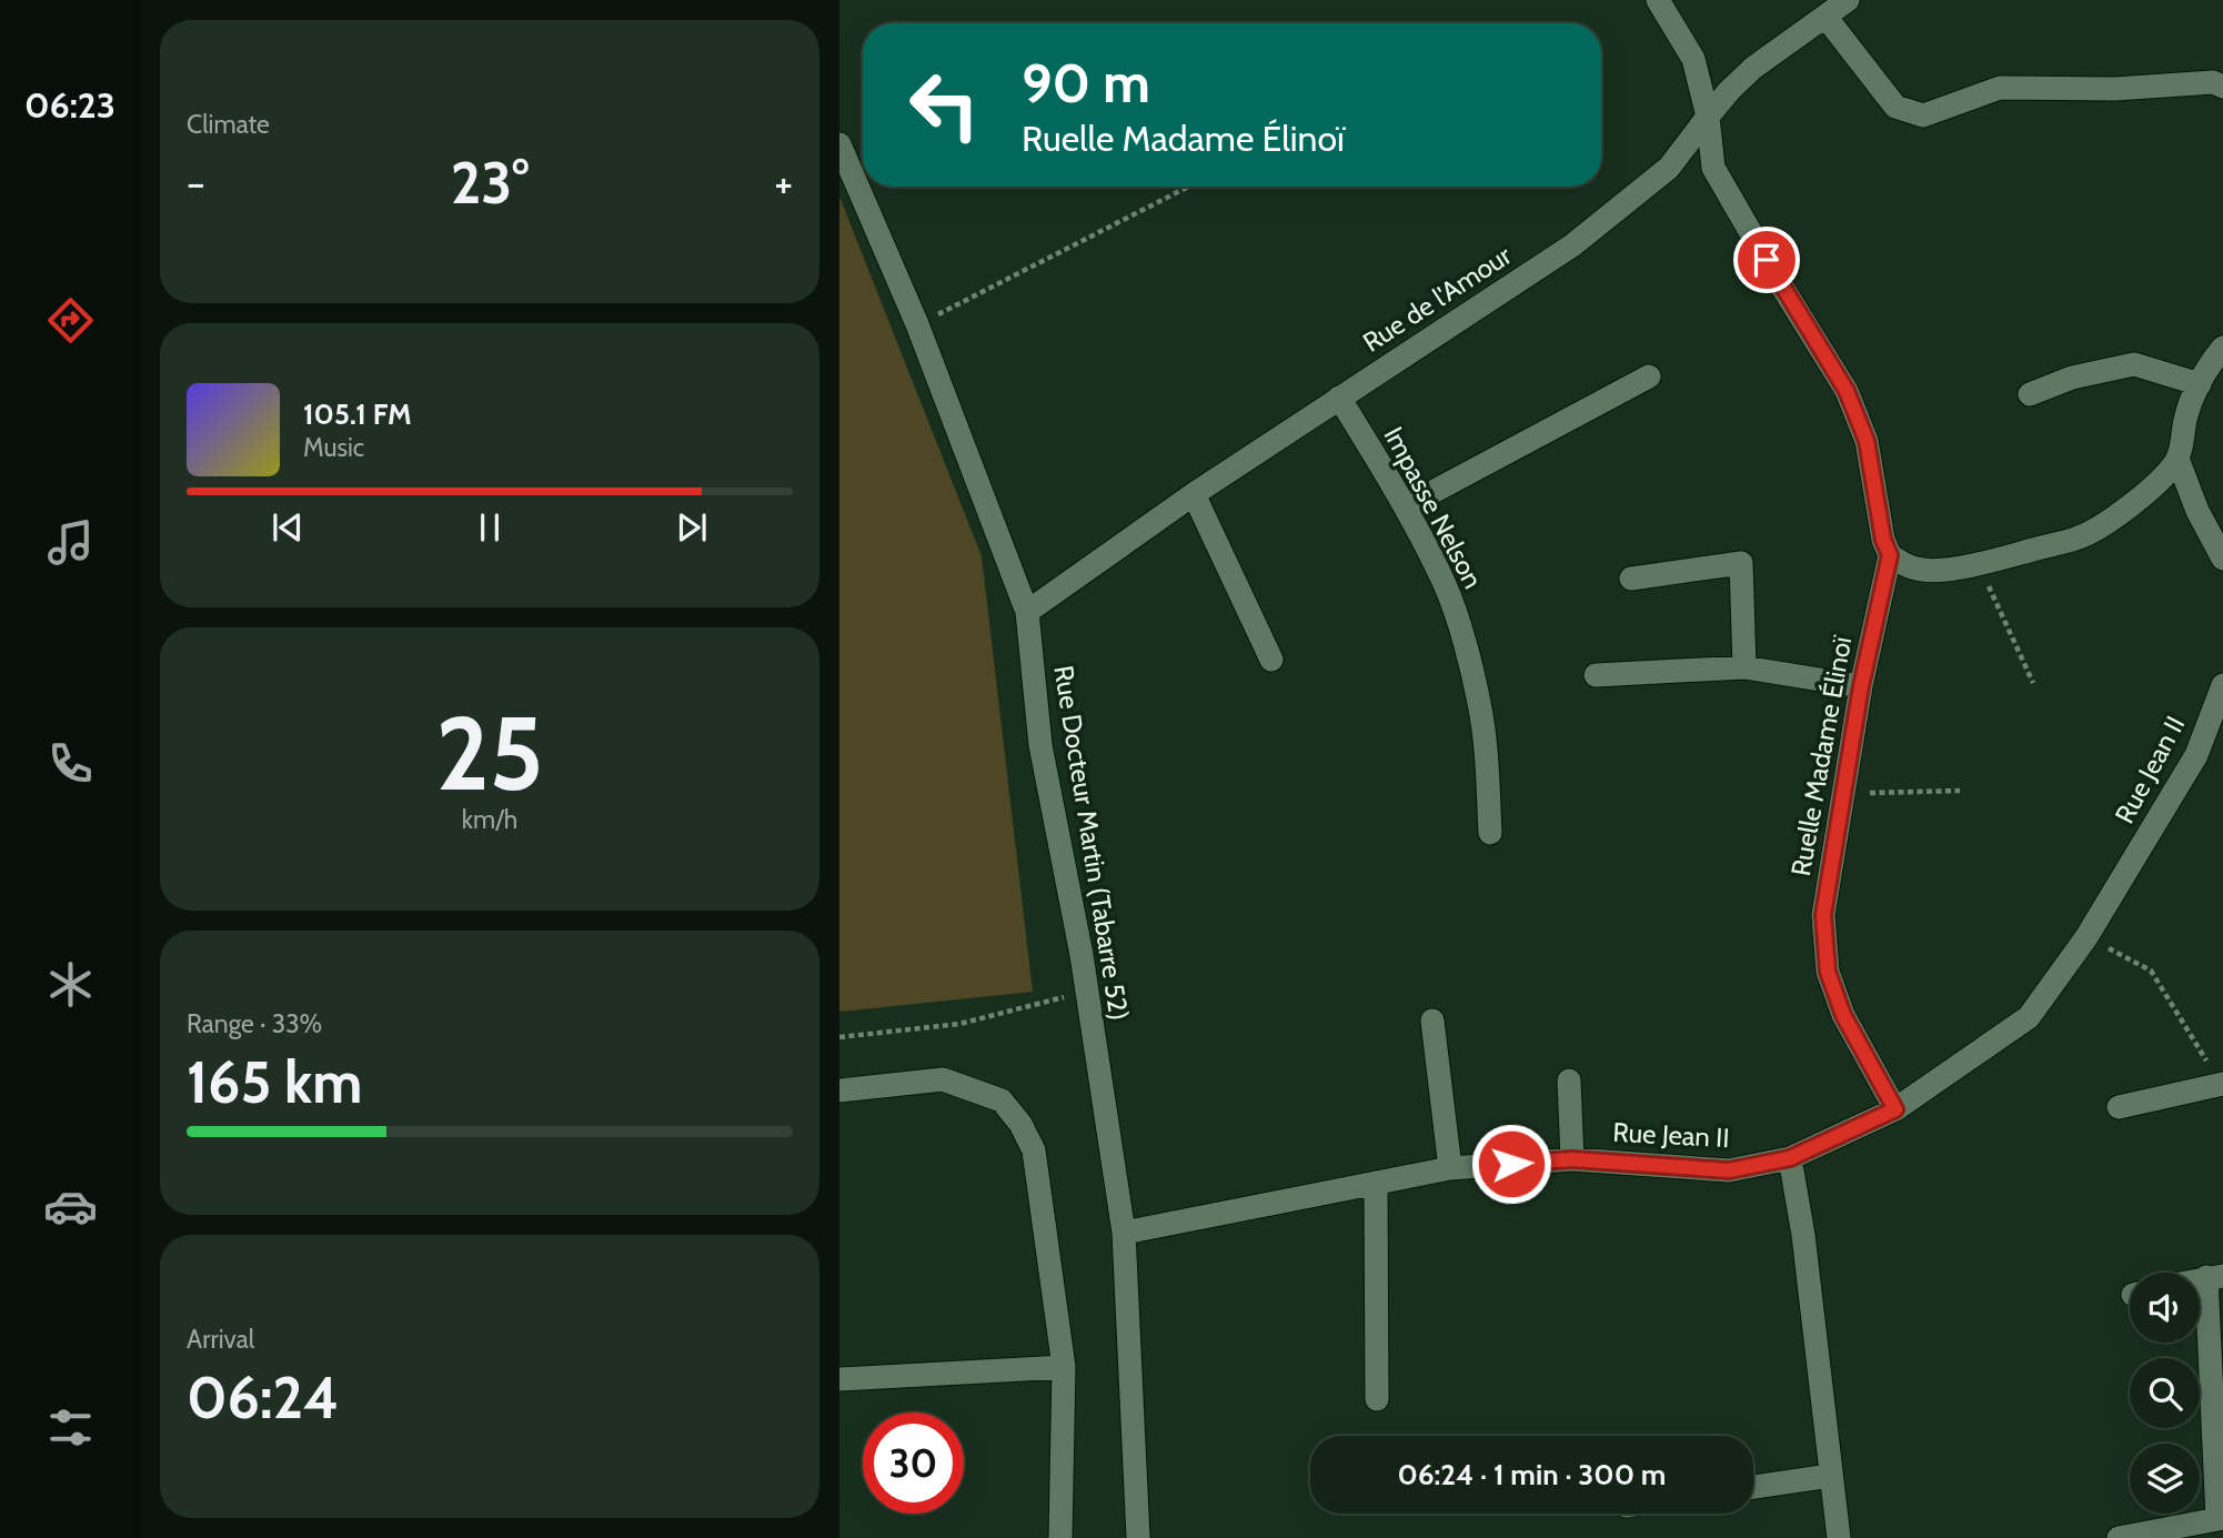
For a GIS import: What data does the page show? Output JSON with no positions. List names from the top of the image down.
{
  "streets": {
    "street": [
      "Rue de l'Amour",
      "Impasse Nelson",
      "Ruelle Madame Élinoï",
      "Rue Jean II",
      "Rue Docteur Martin (Tabarre 52)"
    ]
  },
  "crossings": [
    ["Rue de l'Amour", "Impasse Nelson"],
    ["Rue de l'Amour", "Ruelle Madame Élinoï"],
    ["Rue de l'Amour", "Rue Docteur Martin (Tabarre 52)"],
    ["Ruelle Madame Élinoï", "Rue Jean II"],
    ["Rue Jean II", "Rue Docteur Martin (Tabarre 52)"]
  ],
  "page": {
    "tabs": "06:23",
    "tile": [
      "Climate",
      ["25", "km/h"],
      ["Range · 33%", "165 km"],
      ["Arrival", "06:24"]
    ],
    "turn": ["90 m", "Ruelle Madame Élinoï"],
    "heat": ["−", "23°", "+"],
    "song": ["105.1 FM", "Music"],
    "limit": "30",
    "trip": "06:24 · 1 min · 300 m"
  }
}
